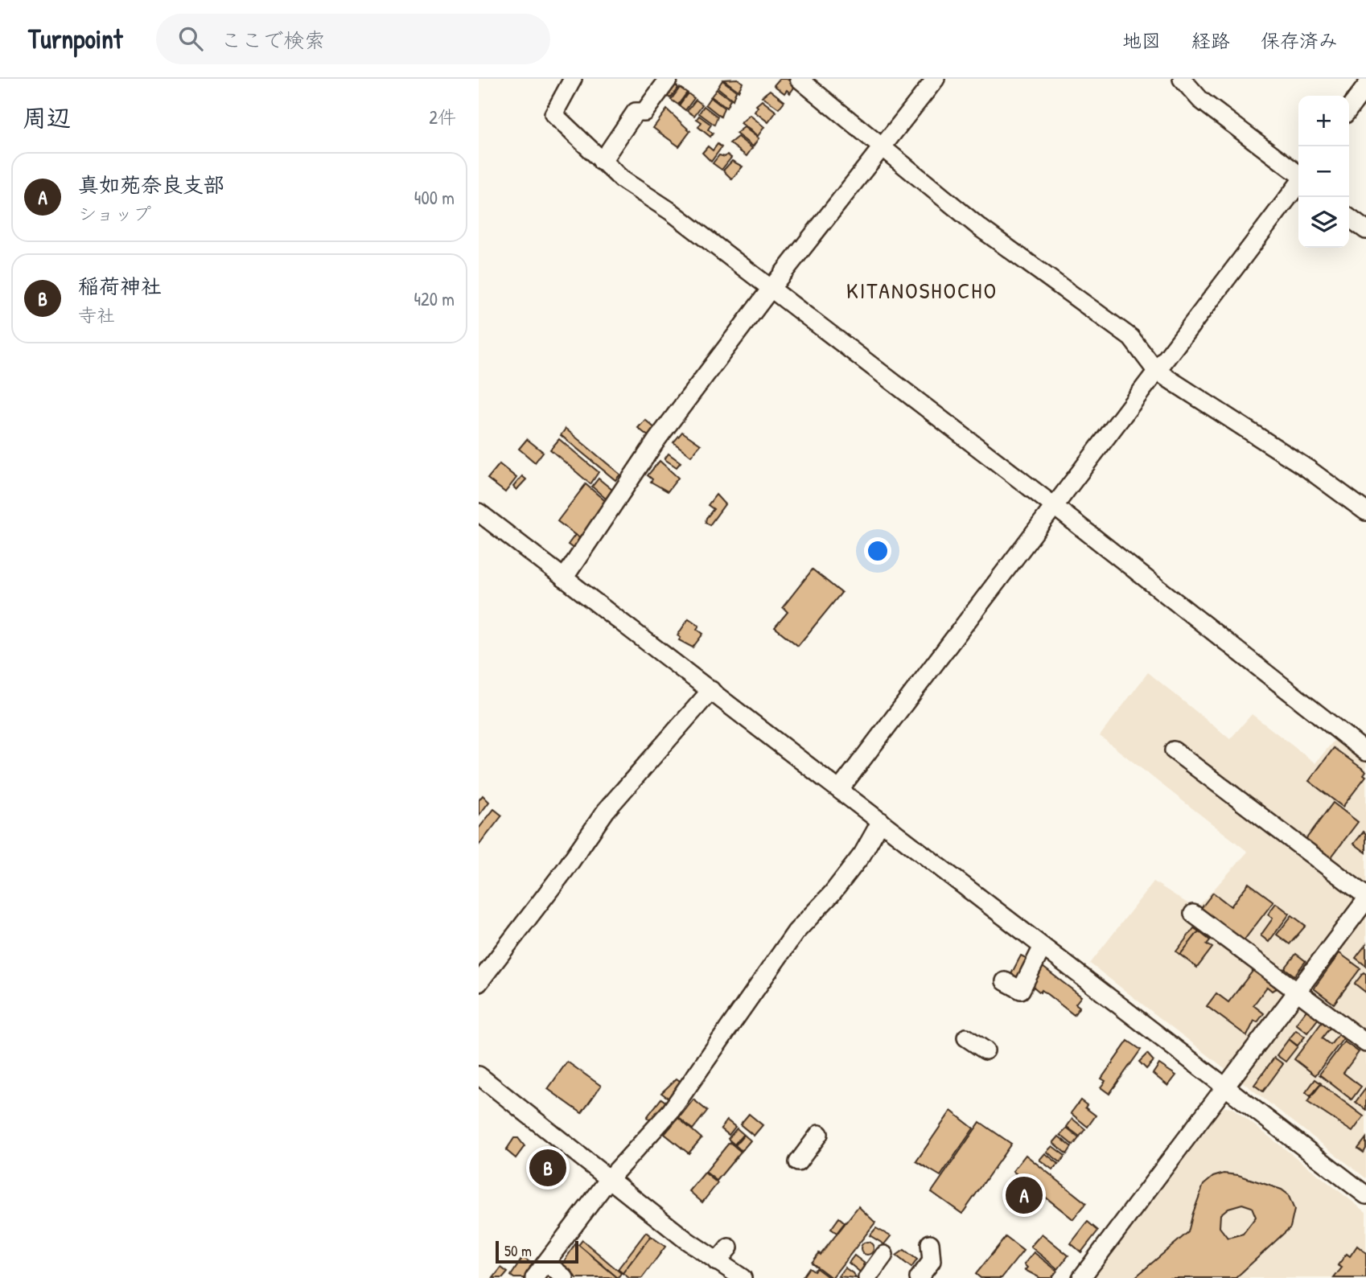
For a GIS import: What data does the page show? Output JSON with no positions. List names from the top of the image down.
{
  "districts": ["KITANOSHOCHO"],
  "scale_bar": "50 m",
  "page": {
    "header": "Turnpoint",
    "search": "ここで検索",
    "nav": ["地図", "経路", "保存済み"],
    "heading": ["周辺", "2件"],
    "map_buttons": ["+", "−"],
    "list": [
      {
        "mark": "A",
        "name": "真如苑奈良支部",
        "note": "ショップ",
        "value": "400 m"
      },
      {
        "mark": "B",
        "name": "稲荷神社",
        "note": "寺社",
        "value": "420 m"
      }
    ],
    "pins": ["B", "A"],
    "scale": "50 m"
  }
}
